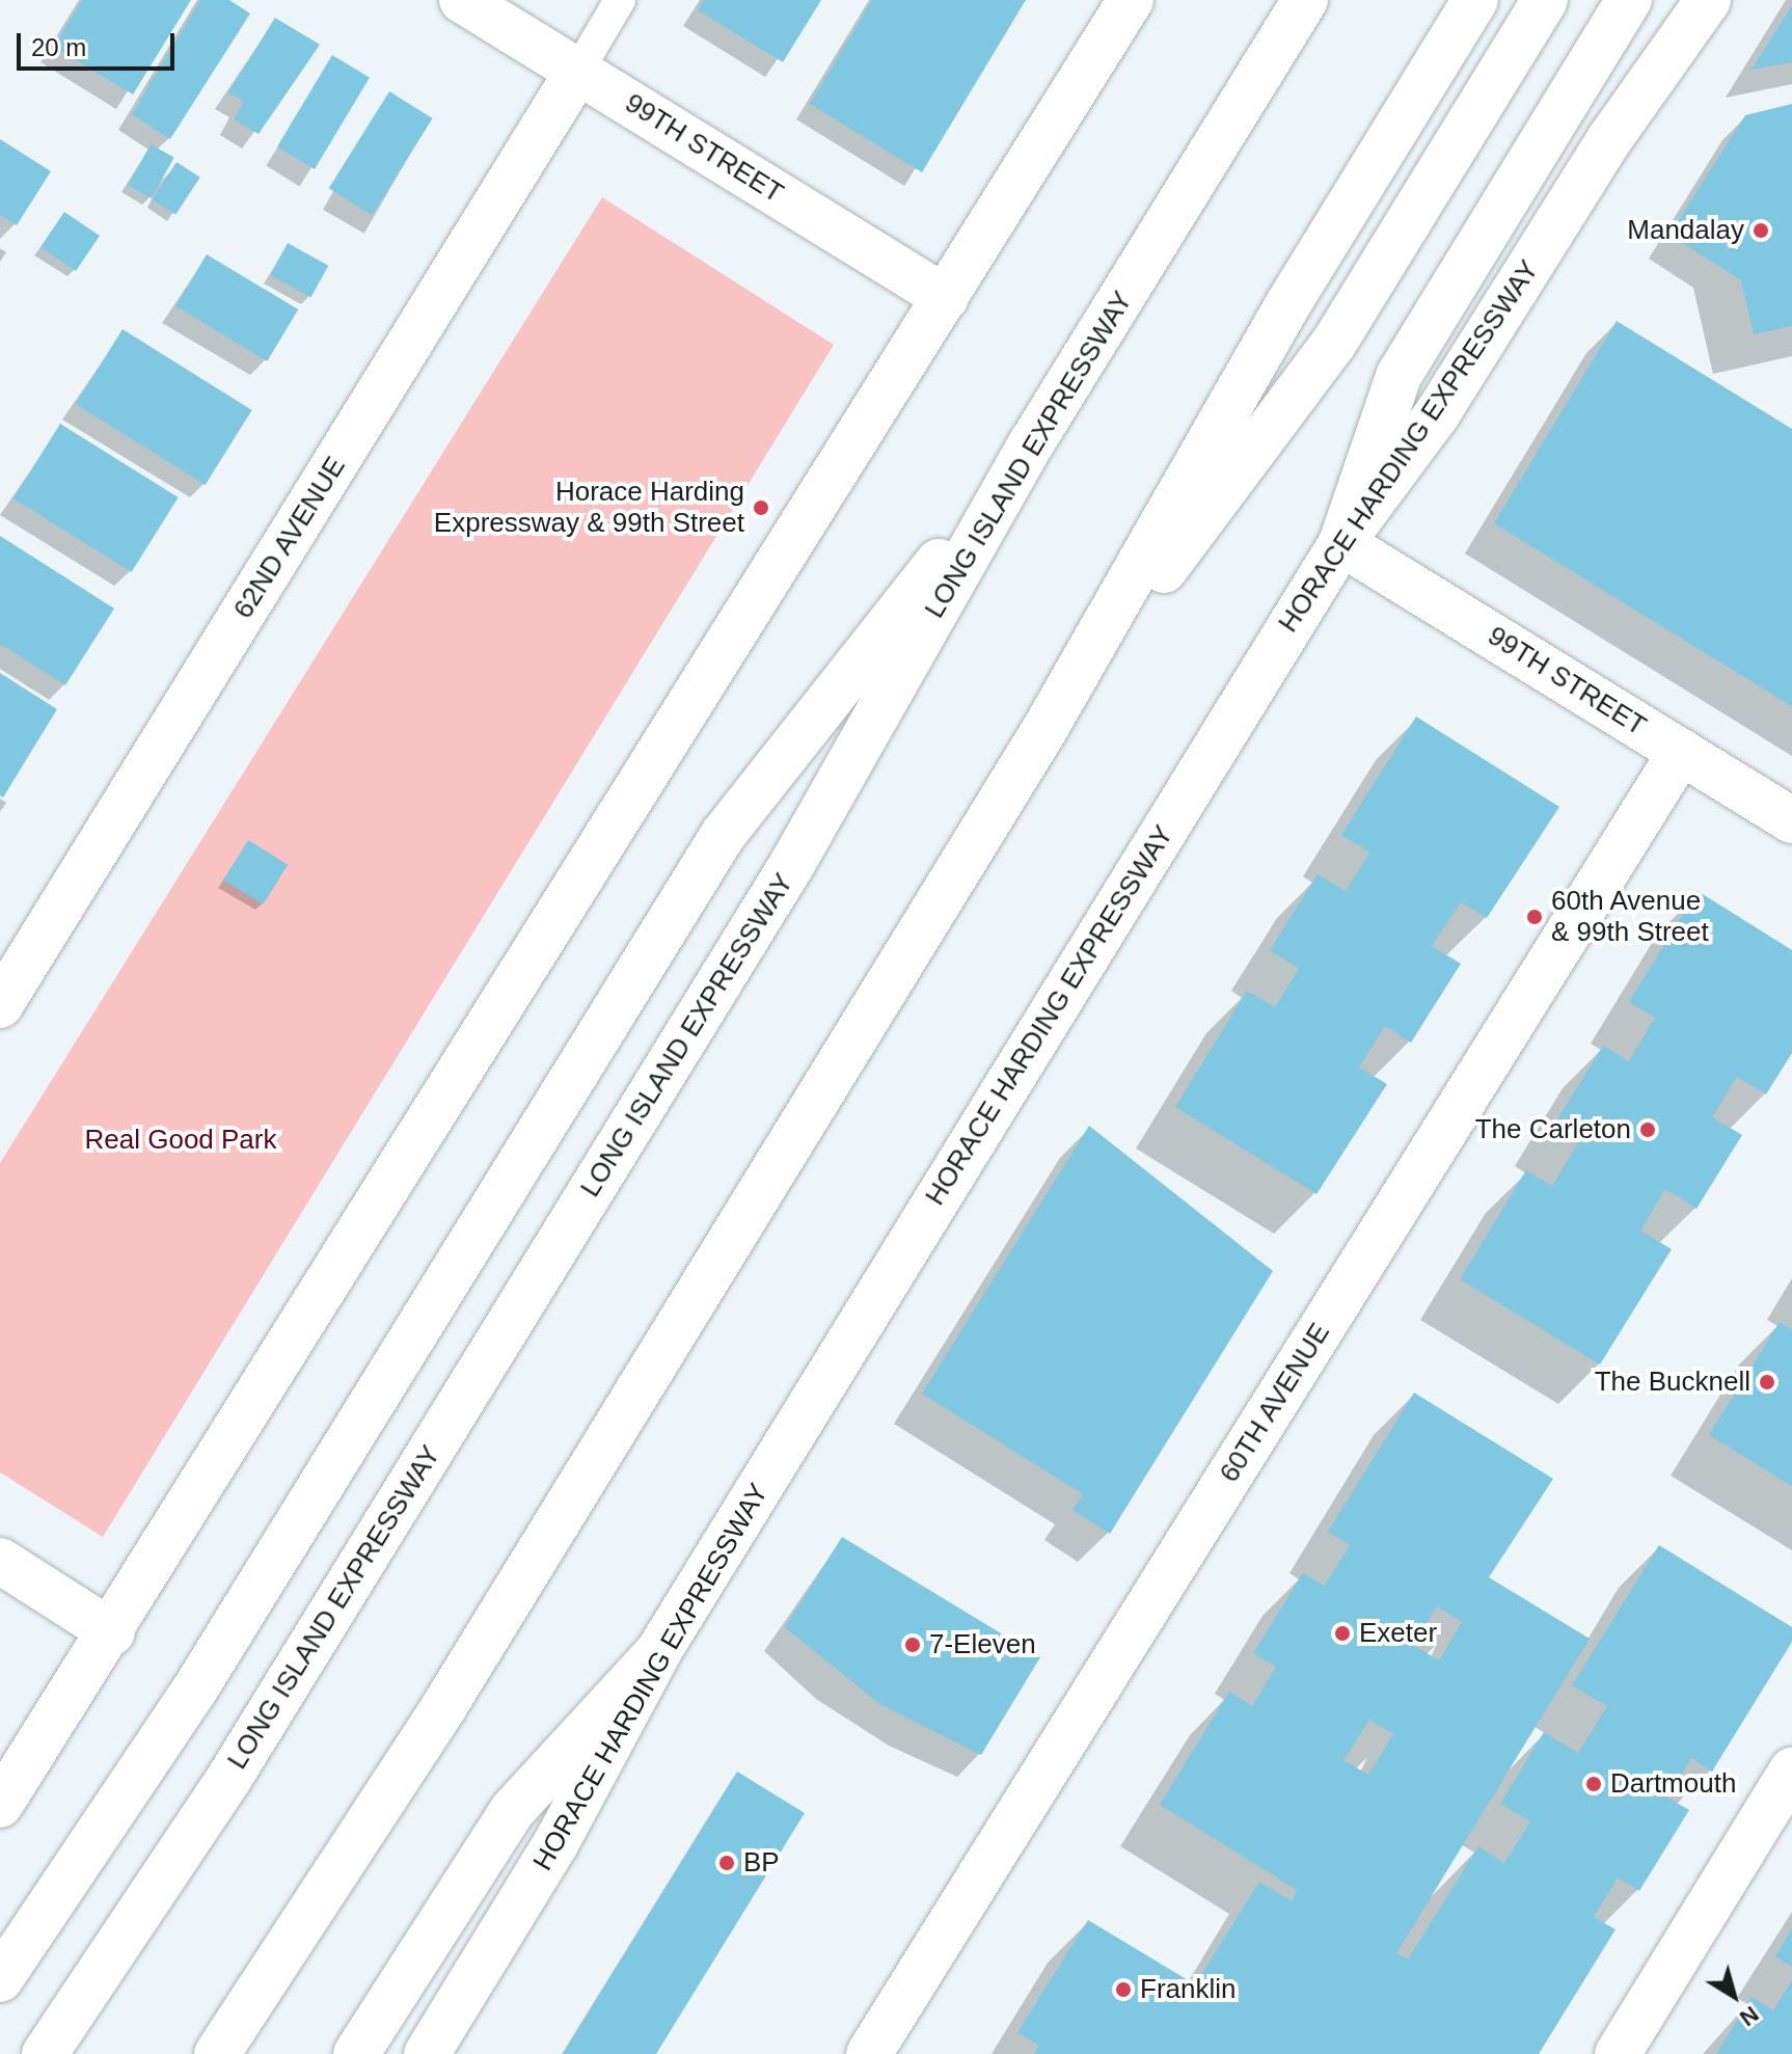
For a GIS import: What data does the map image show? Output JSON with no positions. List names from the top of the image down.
{
  "streets": {
    "main road": [
      "99TH STREET",
      "HORACE HARDING EXPRESSWAY",
      "LONG ISLAND EXPRESSWAY",
      "62ND AVENUE",
      "60TH AVENUE"
    ]
  },
  "crossings": [
    ["99TH STREET", "HORACE HARDING EXPRESSWAY"],
    ["99TH STREET", "62ND AVENUE"],
    ["99TH STREET", "60TH AVENUE"]
  ],
  "parks": ["Real Good Park"],
  "places": [
    "Mandalay",
    "Horace Harding Expressway & 99th Street",
    "60th Avenue & 99th Street",
    "The Carleton",
    "The Bucknell",
    "Exeter",
    "7-Eleven",
    "Dartmouth",
    "BP",
    "Franklin"
  ],
  "scale_bar": "20 m",
  "north": "bottom right"
}
